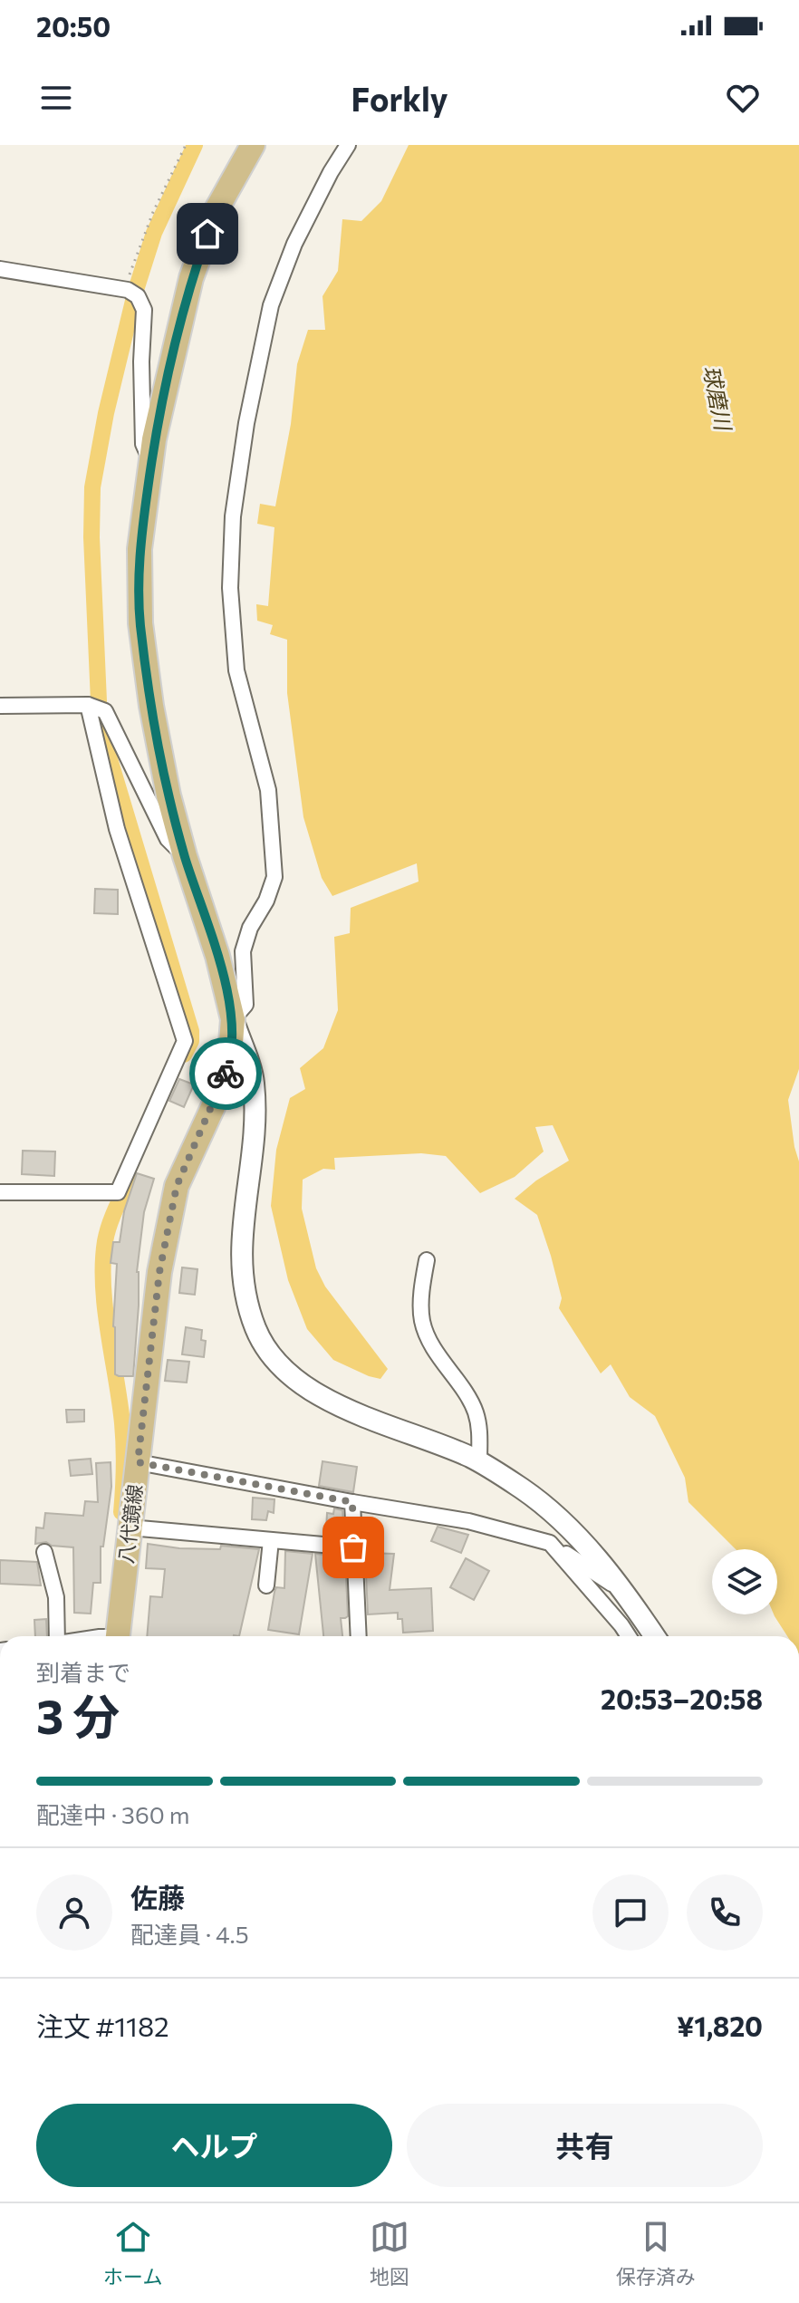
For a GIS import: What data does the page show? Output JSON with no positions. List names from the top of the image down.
{
  "streets": {
    "main road": ["八代鏡線"]
  },
  "water": ["球磨川"],
  "page": {
    "status": "20:50",
    "header": "Forkly",
    "heading": ["3 分", "到着まで", "20:53–20:58"],
    "panel": [
      "佐藤",
      "配達員 · 4.5",
      "注文 #1182",
      "¥1,820"
    ],
    "bar": "配達中 · 360 m",
    "buttons": ["ヘルプ", "共有"],
    "tabs": ["ホーム", "地図", "保存済み"]
  }
}
